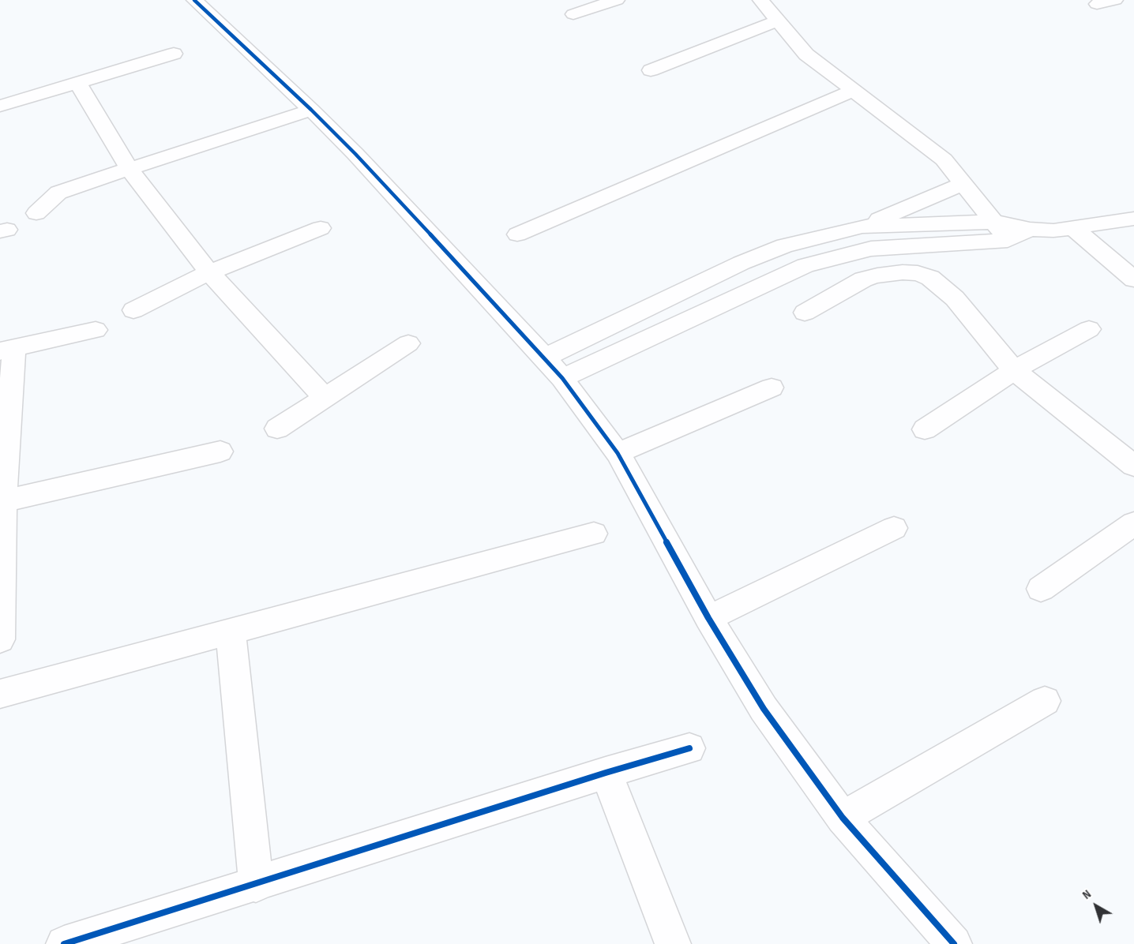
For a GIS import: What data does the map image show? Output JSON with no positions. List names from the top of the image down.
{
  "north": "top left"
}
